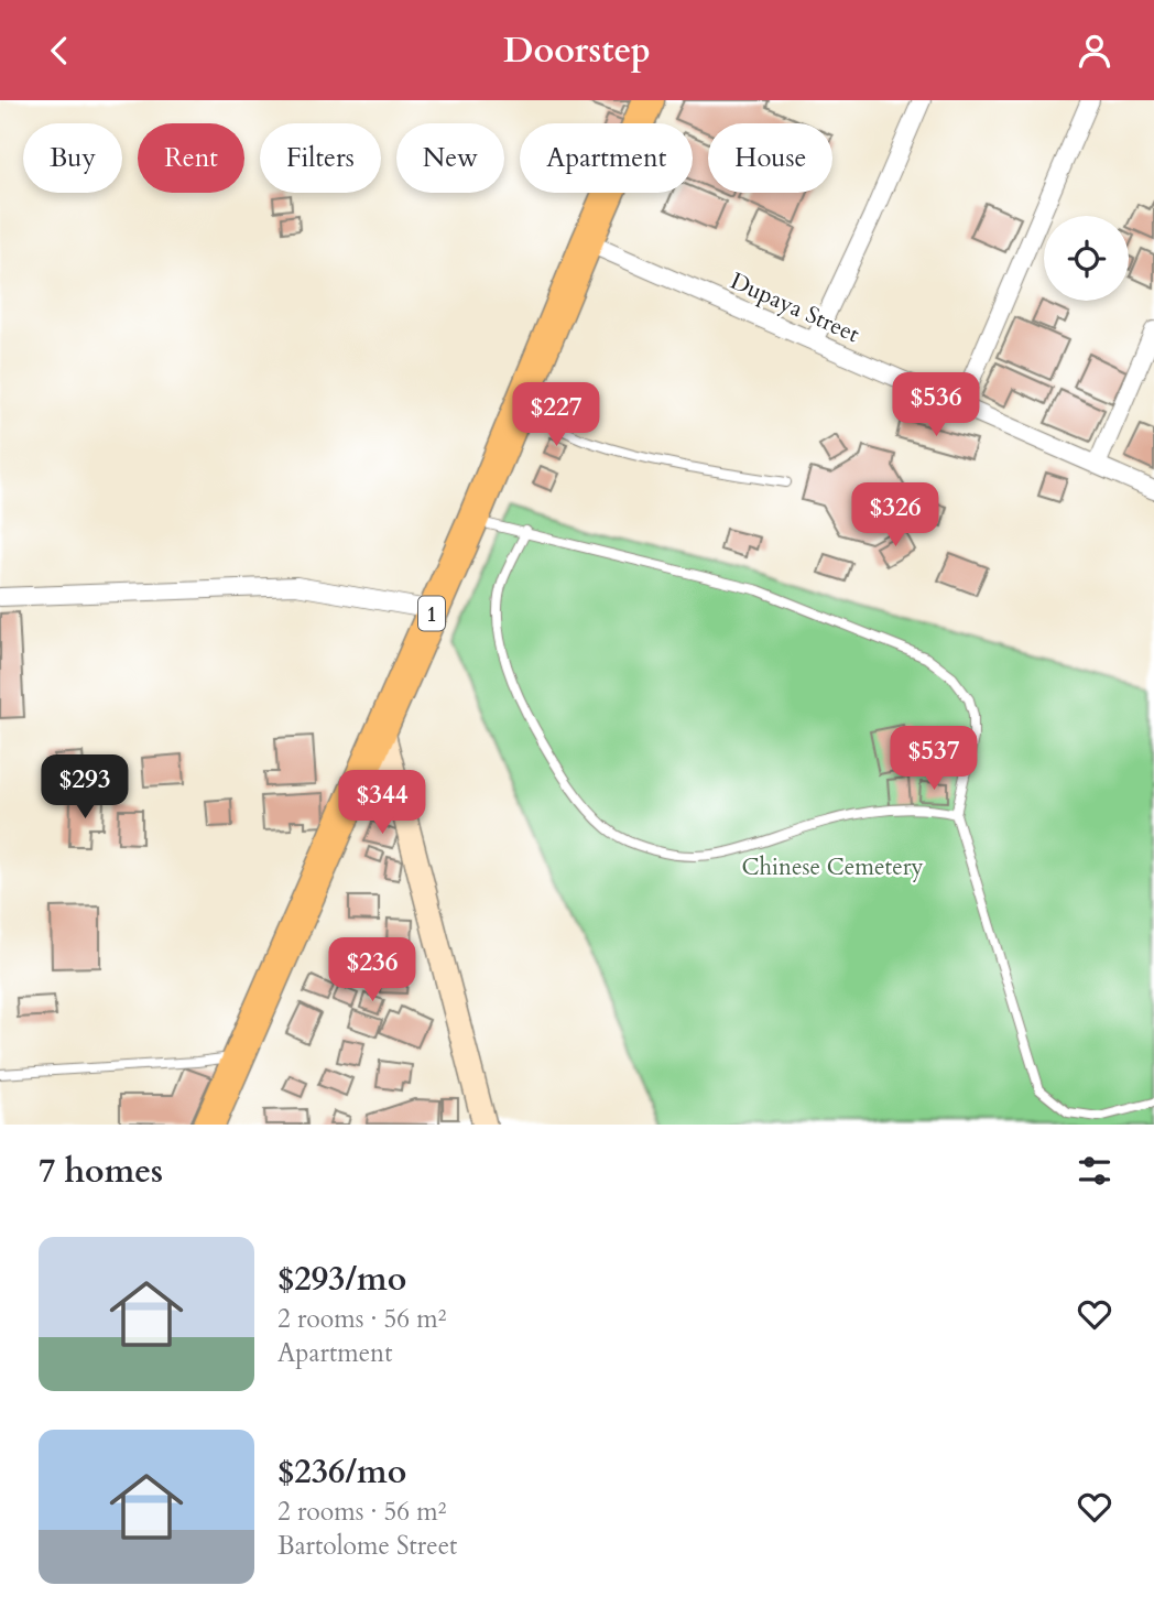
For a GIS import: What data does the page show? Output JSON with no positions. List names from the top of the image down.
{
  "streets": {
    "highway": ["1"],
    "street": ["Dupaya Street"]
  },
  "crossings": [
    ["Dupaya Street", "1"]
  ],
  "parks": ["Chinese Cemetery"],
  "page": {
    "header": "Doorstep",
    "chip": [
      "Buy",
      "Rent",
      "Filters",
      "New",
      "Apartment",
      "House"
    ],
    "price": [
      "$536",
      "$227",
      "$326",
      "$537",
      "$293",
      "$344",
      "$236"
    ],
    "heading": "7 homes",
    "list": [
      {
        "name": "$293/mo",
        "note": "2 rooms · 56 m² · Apartment"
      },
      {
        "name": "$236/mo",
        "note": "2 rooms · 56 m² · Bartolome Street"
      }
    ]
  }
}
